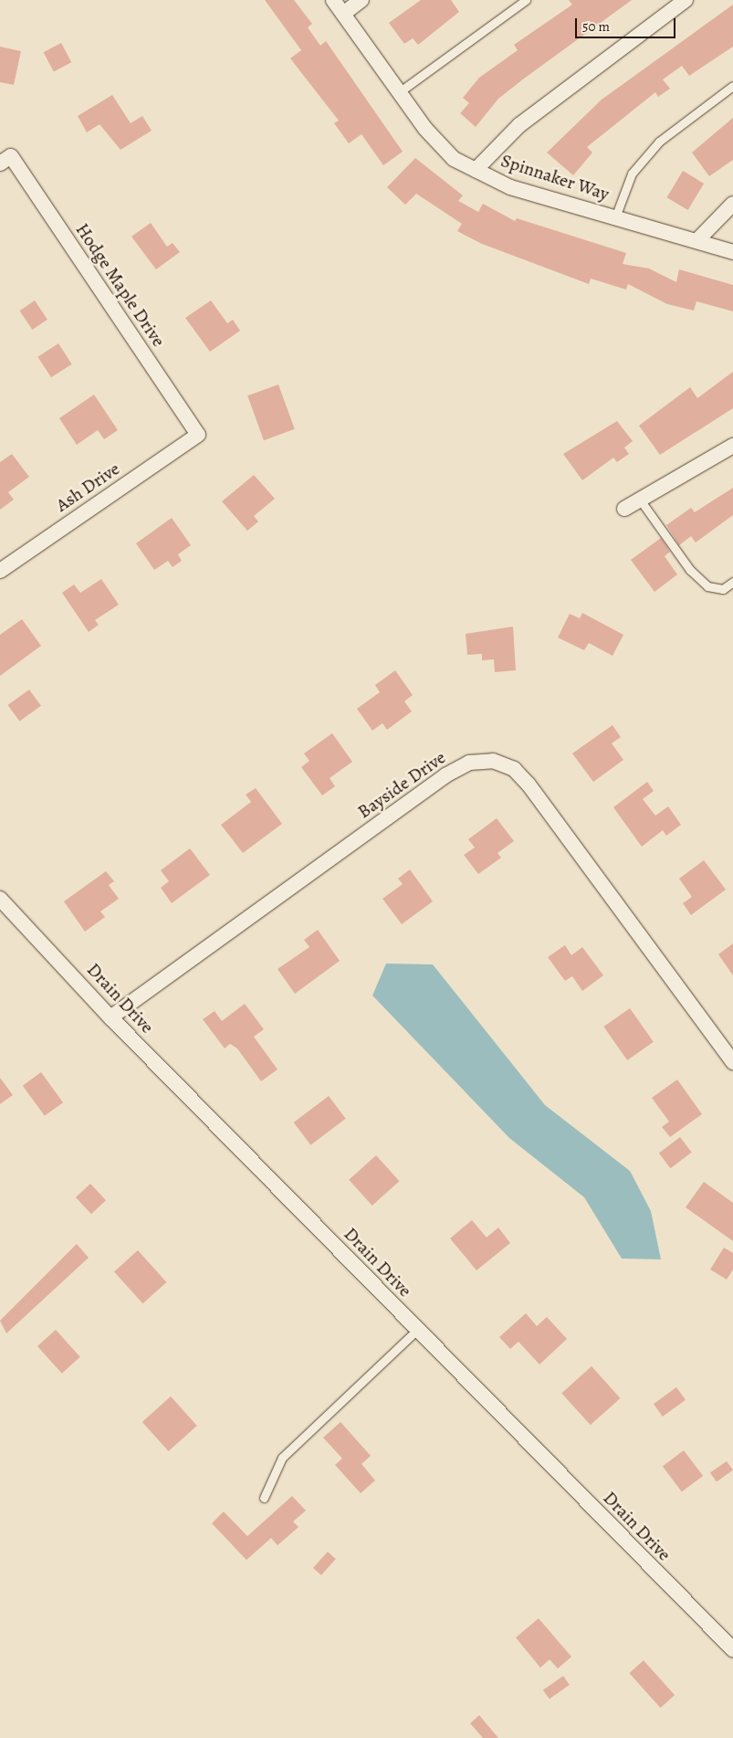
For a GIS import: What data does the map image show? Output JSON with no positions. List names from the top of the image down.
{
  "streets": {
    "street": [
      "Spinnaker Way",
      "Hodge Maple Drive",
      "Ash Drive",
      "Bayside Drive",
      "Drain Drive"
    ]
  },
  "crossings": [
    ["Hodge Maple Drive", "Ash Drive"],
    ["Bayside Drive", "Drain Drive"]
  ],
  "scale_bar": "50 m"
}
